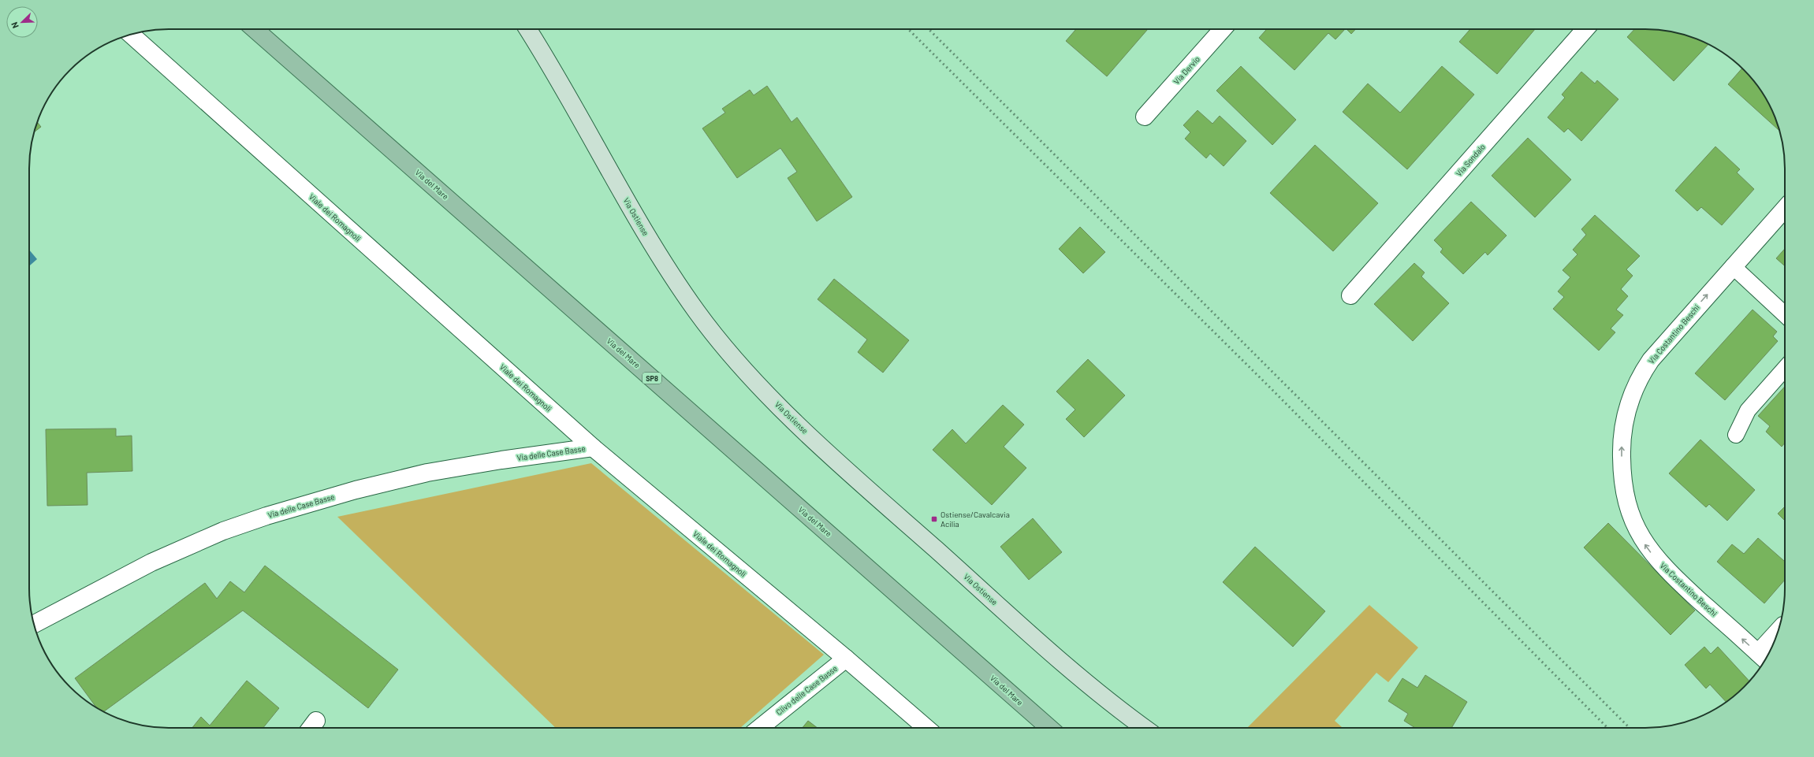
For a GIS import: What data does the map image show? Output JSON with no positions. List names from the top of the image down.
{
  "streets": {
    "main road": ["Via del Mare", "Via Ostiense", "SP8"],
    "street": [
      "Via Dervio",
      "Via Sondalo",
      "Viale dei Romagnoli",
      "Via Costantino Beschi",
      "Via delle Case Basse",
      "Clivo delle Case Basse"
    ]
  },
  "crossings": [
    ["Viale dei Romagnoli", "Via delle Case Basse"],
    ["Viale dei Romagnoli", "Clivo delle Case Basse"]
  ],
  "one_way": ["Via Costantino Beschi"],
  "places": {
    "transit": ["Ostiense/Cavalcavia Acilia"]
  },
  "north": "bottom left"
}
